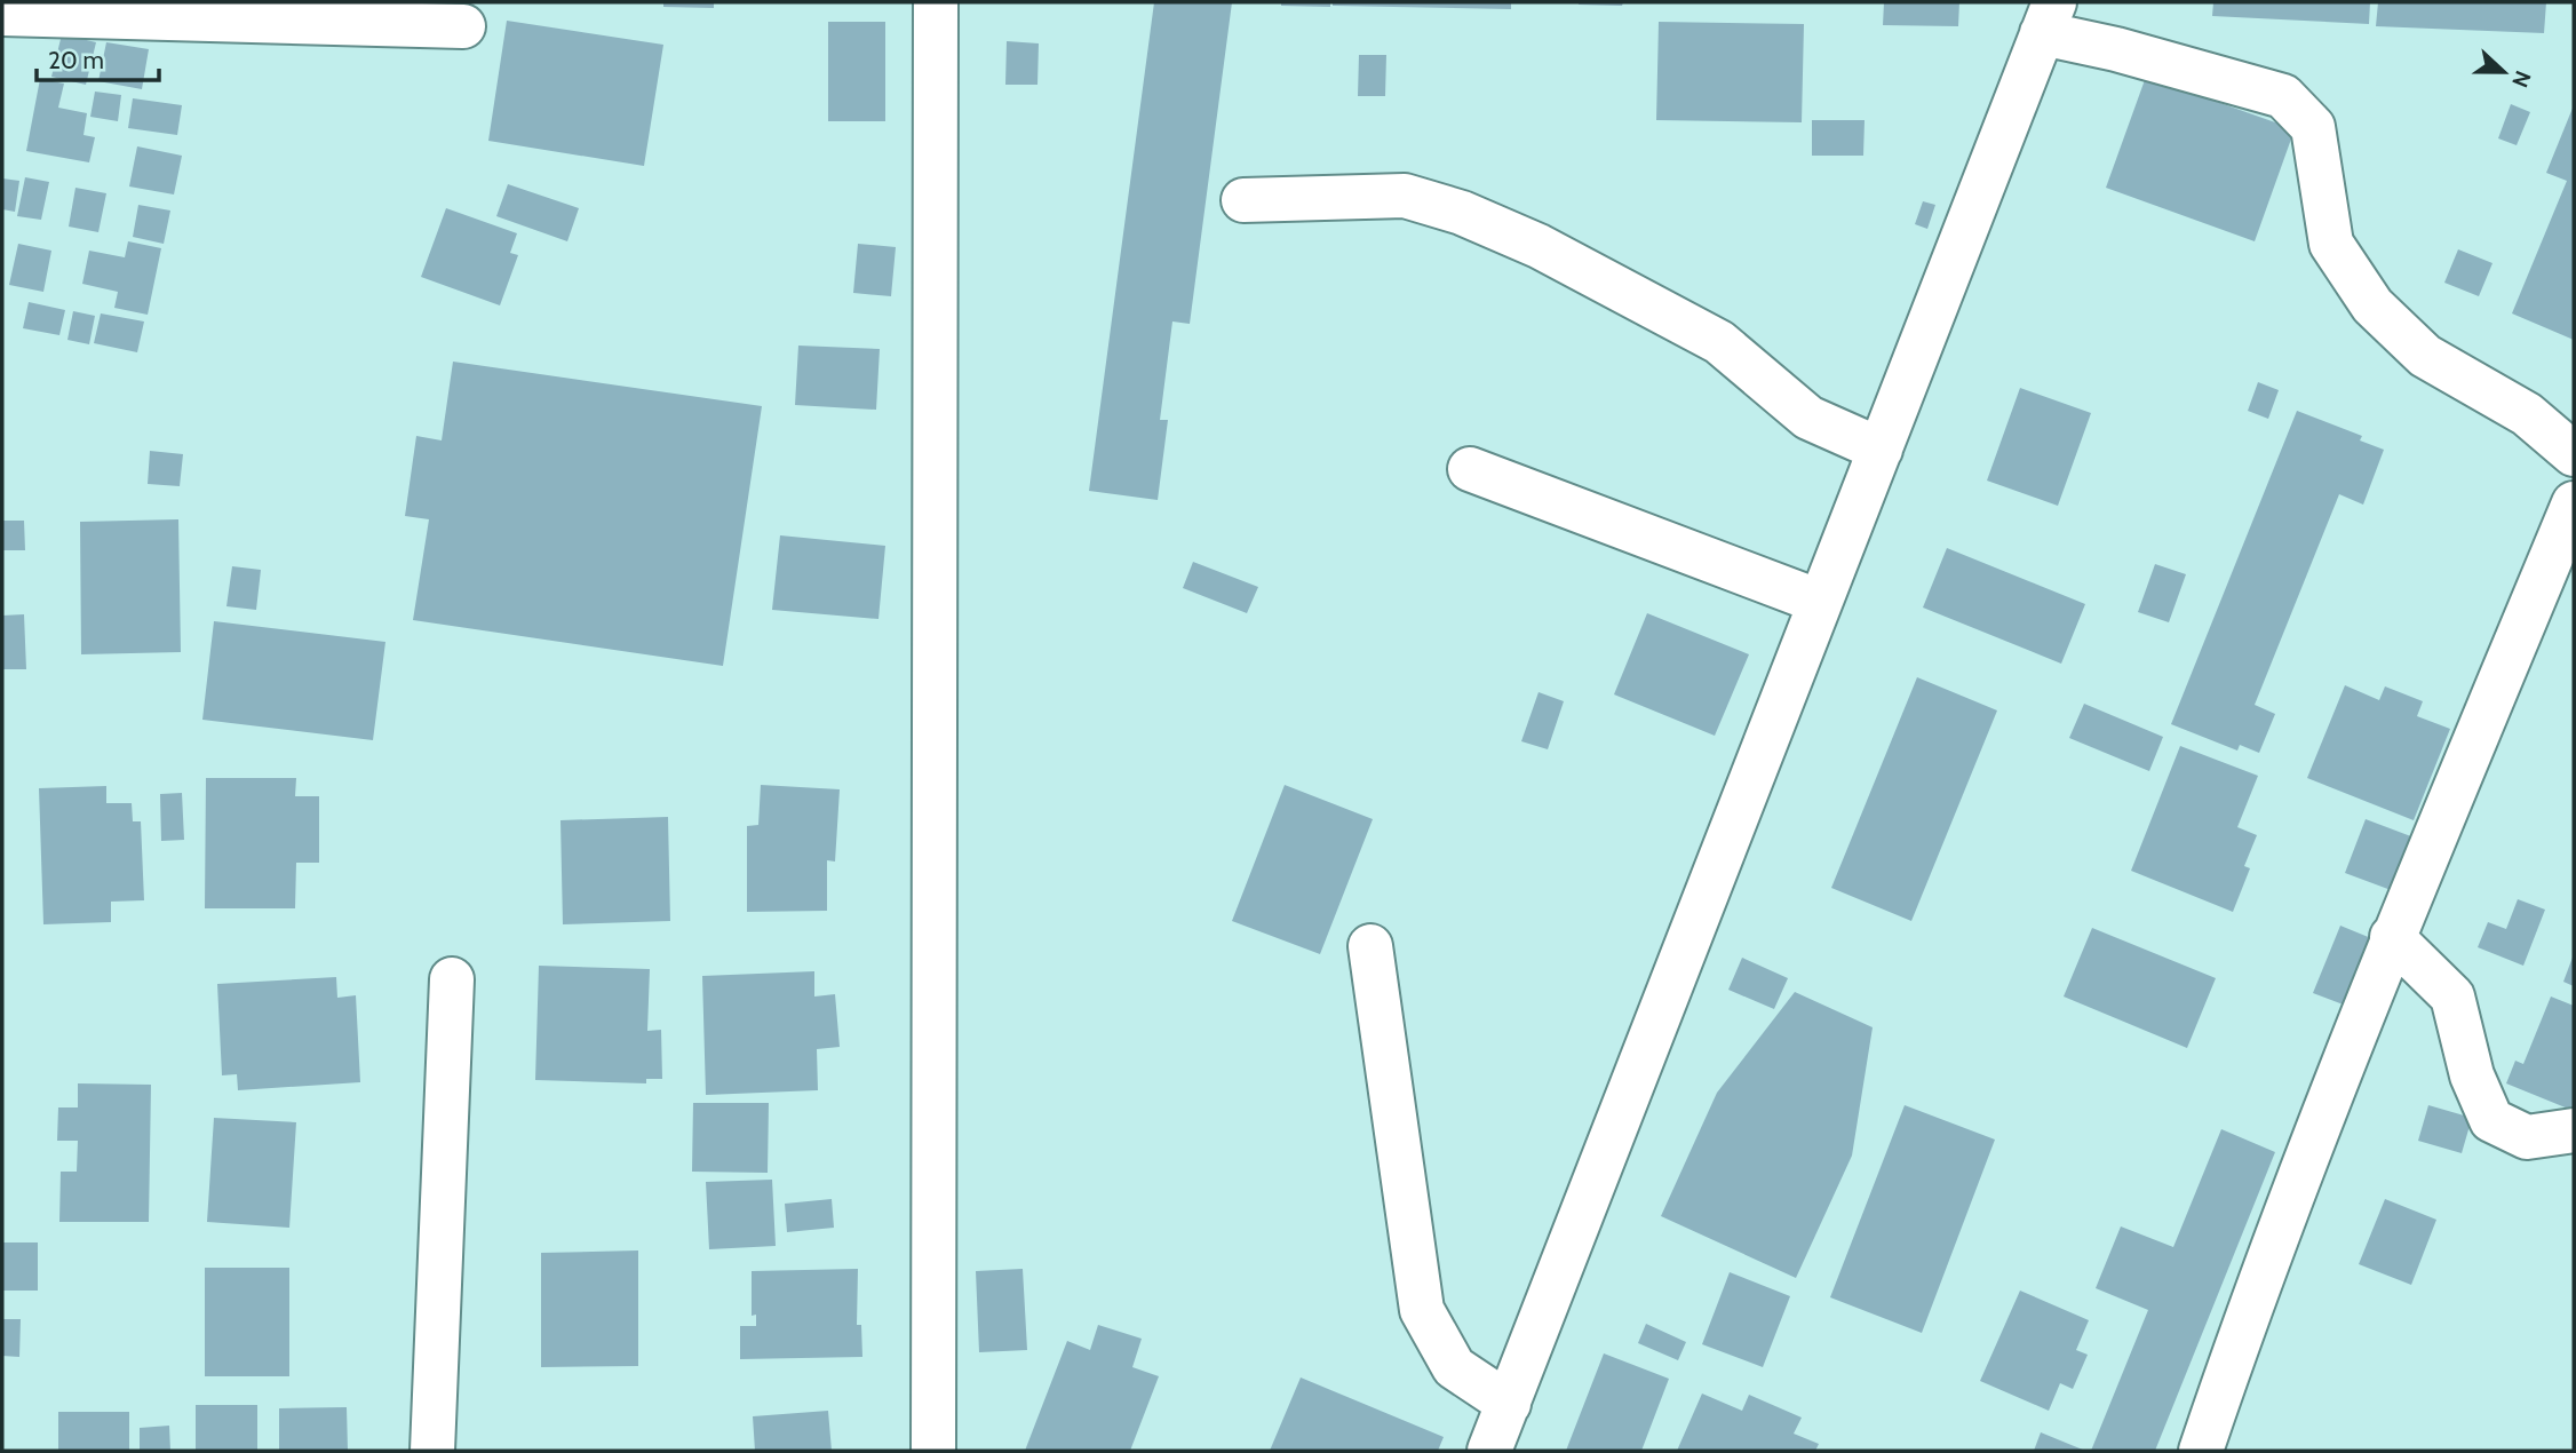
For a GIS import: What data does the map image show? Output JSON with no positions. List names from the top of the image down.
{
  "scale_bar": "20 m",
  "north": "right"
}
